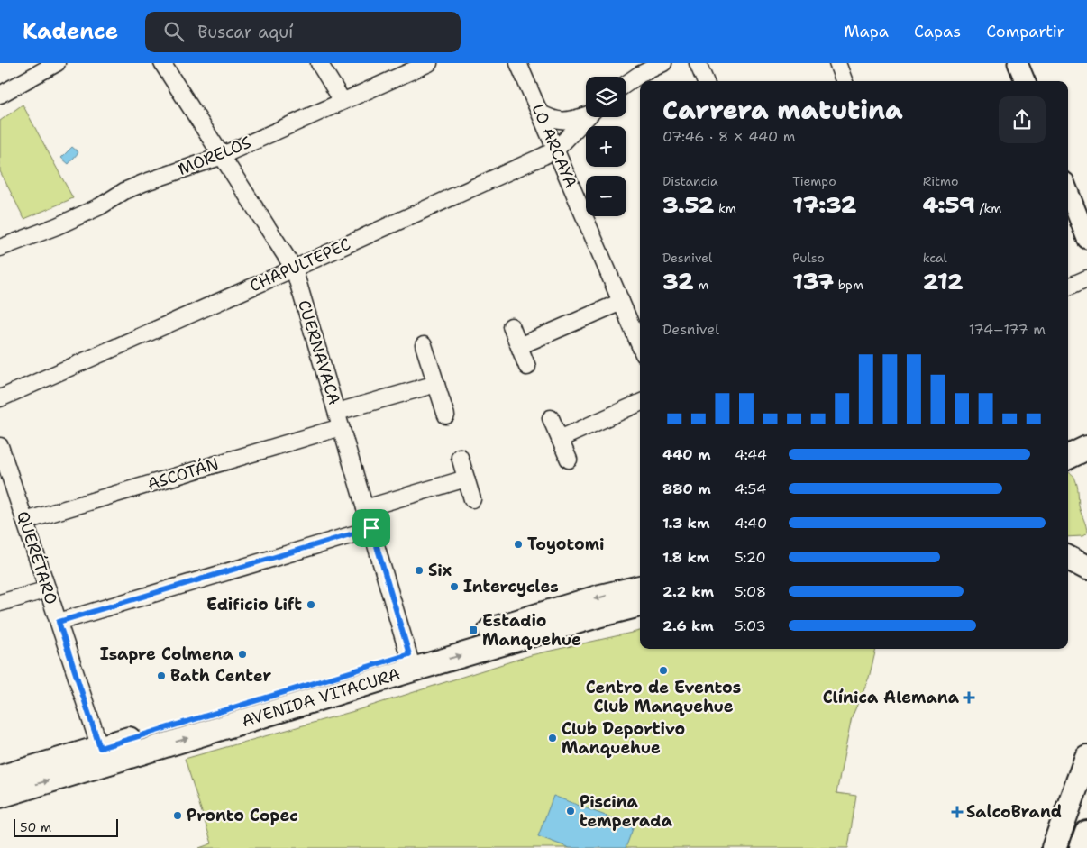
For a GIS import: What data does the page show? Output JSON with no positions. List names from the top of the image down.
{
  "streets": {
    "main road": ["AVENIDA VITACURA"],
    "street": [
      "LO ARCAYA",
      "MORELOS",
      "CHAPULTEPEC",
      "CUERNAVACA",
      "ASCOTÁN",
      "QUERÉTARO"
    ]
  },
  "crossings": [
    ["LO ARCAYA", "CHAPULTEPEC"],
    ["MORELOS", "CUERNAVACA"],
    ["CHAPULTEPEC", "CUERNAVACA"],
    ["CUERNAVACA", "ASCOTÁN"],
    ["CUERNAVACA", "AVENIDA VITACURA"],
    ["ASCOTÁN", "QUERÉTARO"],
    ["QUERÉTARO", "AVENIDA VITACURA"]
  ],
  "places": {
    "other": [
      "Toyotomi",
      "Six",
      "Intercycles",
      "Edificio Lift",
      "Isapre Colmena",
      "Centro de Eventos Club Manquehue",
      "Bath Center",
      "Club Deportivo Manquehue",
      "Piscina temperada",
      "Pronto Copec"
    ],
    "transit": ["Estadio Manquehue"],
    "health": ["Clínica Alemana", "SalcoBrand"]
  },
  "scale_bar": "50 m",
  "page": {
    "header": "Kadence",
    "search": "Buscar aquí",
    "nav": ["Mapa", "Capas", "Compartir"],
    "map_buttons": ["+", "−"],
    "heading": ["Carrera matutina", "07:46 · 8 × 440 m"],
    "stats": [
      ["Distancia", "3.52 km"],
      ["Tiempo", "17:32"],
      ["Ritmo", "4:59 /km"],
      ["Desnivel", "32 m"],
      ["Pulso", "137 bpm"],
      ["kcal", "212"]
    ],
    "chart": ["Desnivel", "174–177 m"],
    "list": [
      {
        "name": "440 m",
        "note": "4:44"
      },
      {
        "name": "880 m",
        "note": "4:54"
      },
      {
        "name": "1.3 km",
        "note": "4:40"
      },
      {
        "name": "1.8 km",
        "note": "5:20"
      },
      {
        "name": "2.2 km",
        "note": "5:08"
      },
      {
        "name": "2.6 km",
        "note": "5:03"
      }
    ],
    "scale": "50 m"
  }
}
